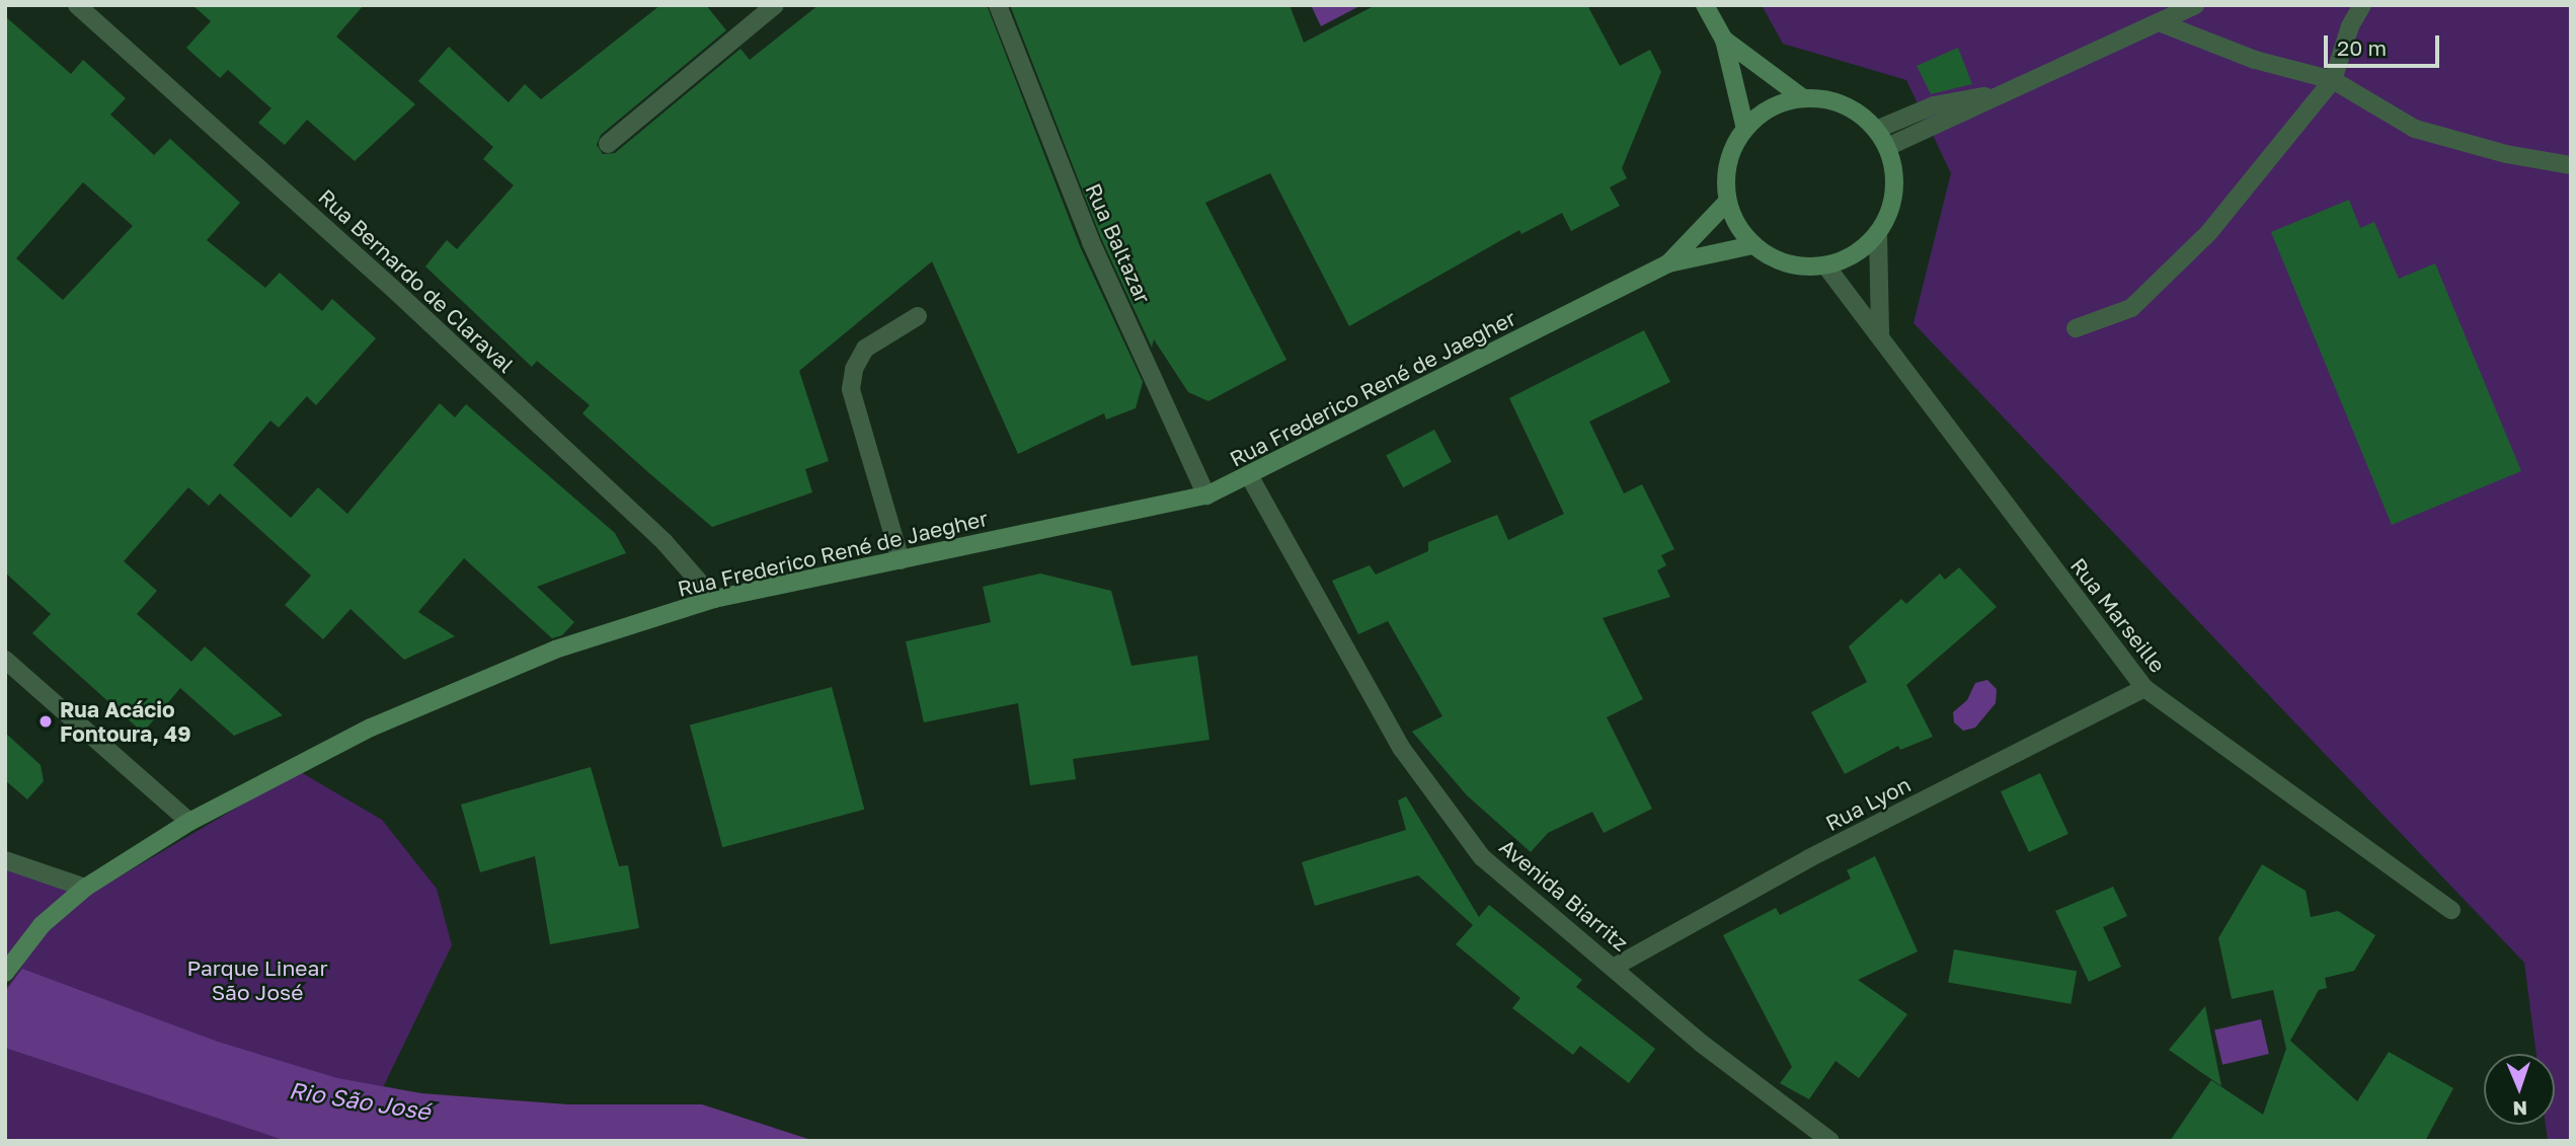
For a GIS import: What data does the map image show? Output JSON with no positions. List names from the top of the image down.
{
  "streets": {
    "main road": ["Rua Frederico René de Jaegher"],
    "street": [
      "Rua Baltazar",
      "Rua Bernardo de Claraval",
      "Rua Marseille",
      "Rua Lyon",
      "Avenida Biarritz"
    ]
  },
  "crossings": [
    ["Rua Baltazar", "Rua Frederico René de Jaegher"],
    ["Rua Bernardo de Claraval", "Rua Frederico René de Jaegher"],
    ["Rua Frederico René de Jaegher", "Rua Marseille"],
    ["Rua Frederico René de Jaegher", "Avenida Biarritz"],
    ["Rua Marseille", "Rua Lyon"],
    ["Rua Lyon", "Avenida Biarritz"]
  ],
  "water": ["Rio São José"],
  "parks": ["Parque Linear São José"],
  "places": ["Rua Acácio Fontoura, 49"],
  "scale_bar": "20 m",
  "north": "bottom"
}
